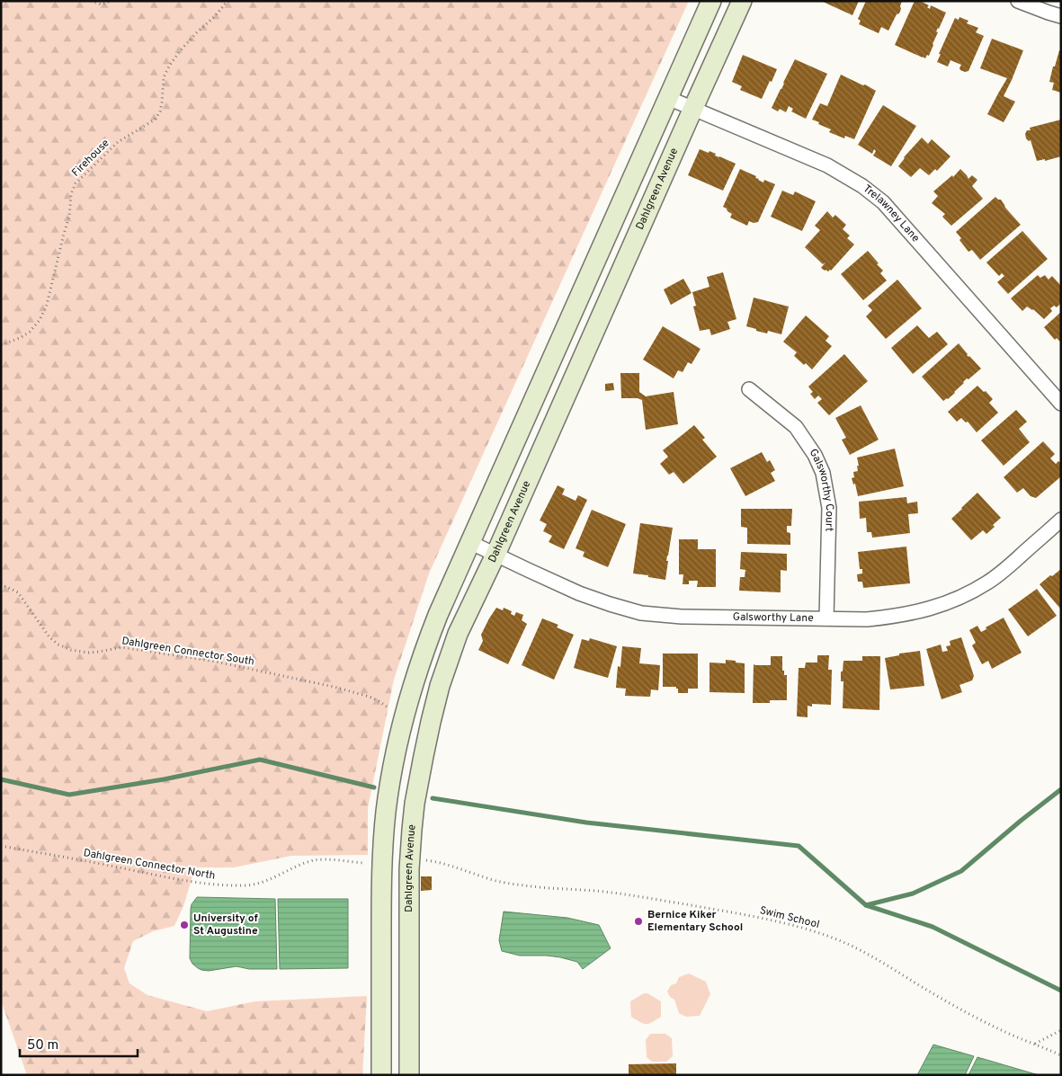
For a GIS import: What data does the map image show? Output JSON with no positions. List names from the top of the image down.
{
  "streets": {
    "street": [
      "Dahlgreen Avenue",
      "Trelawney Lane",
      "Galsworthy Court",
      "Galsworthy Lane"
    ],
    "path": [
      "Firehouse",
      "Dahlgreen Connector South",
      "Dahlgreen Connector North",
      "Swim School"
    ]
  },
  "crossings": [
    ["Dahlgreen Avenue", "Trelawney Lane"],
    ["Dahlgreen Avenue", "Galsworthy Lane"],
    ["Dahlgreen Avenue", "Swim School"],
    ["Galsworthy Court", "Galsworthy Lane"]
  ],
  "places": ["Bernice Kiker Elementary School", "University of St Augustine"],
  "scale_bar": "50 m"
}
